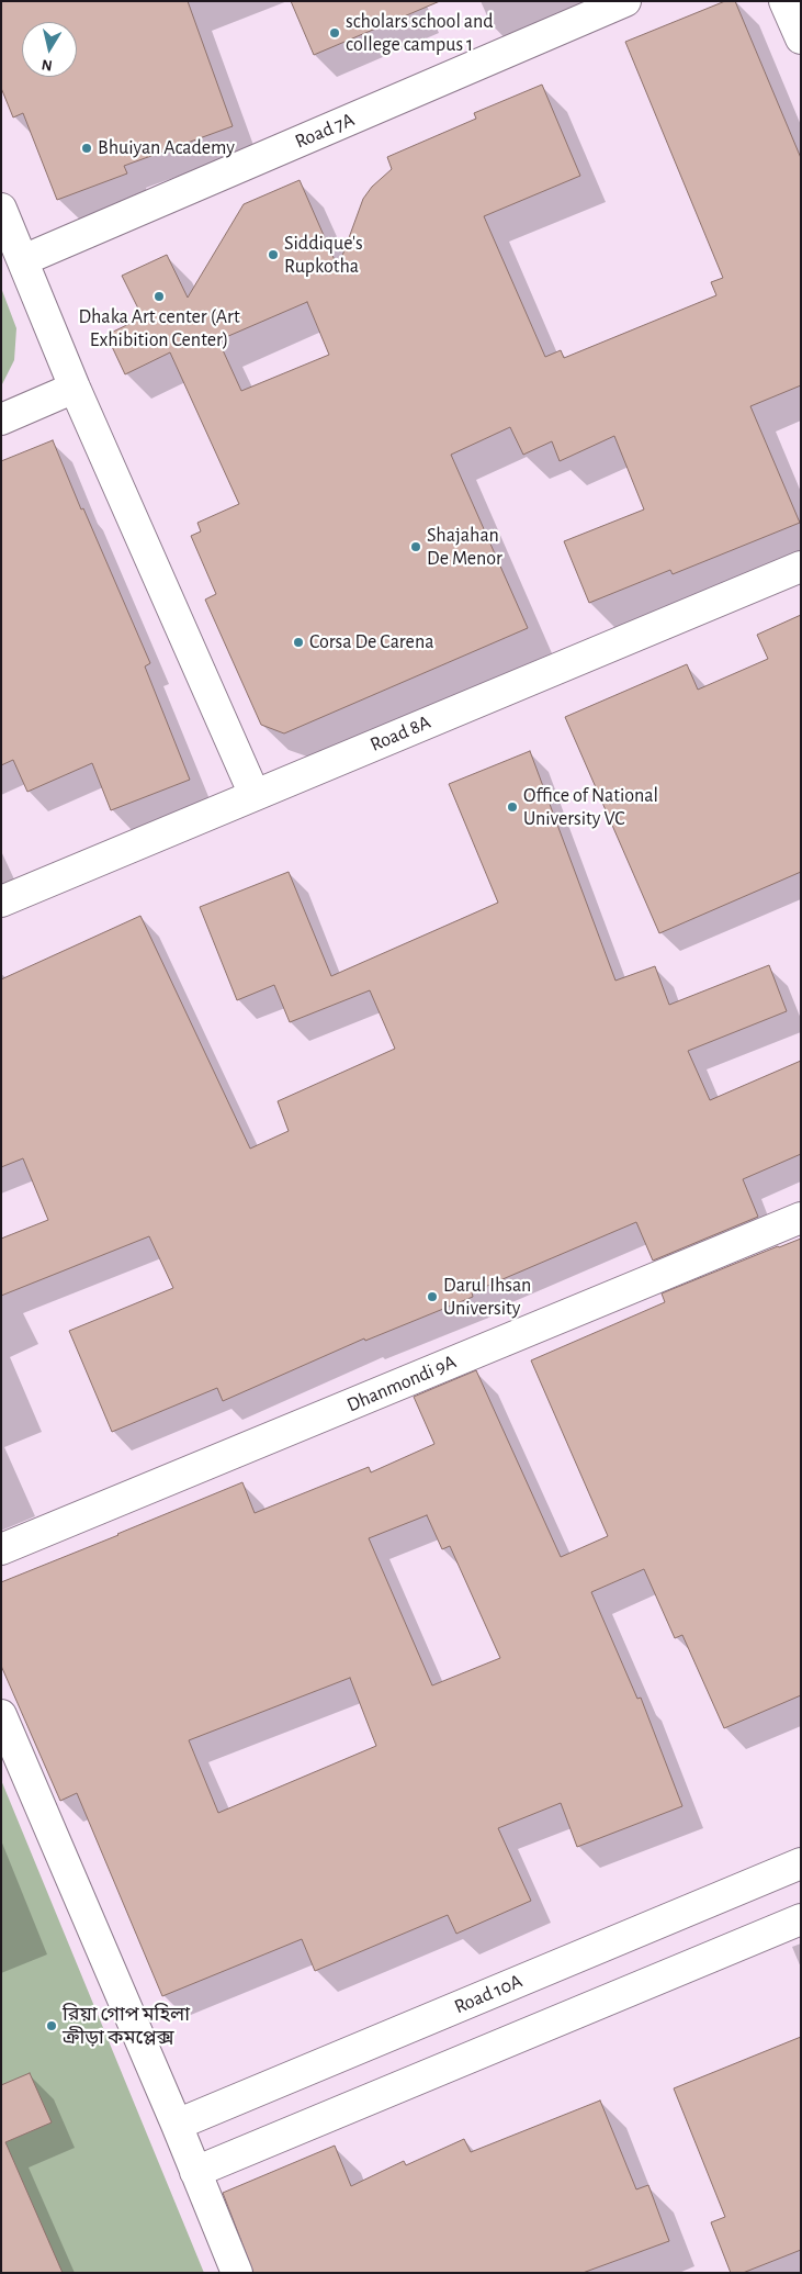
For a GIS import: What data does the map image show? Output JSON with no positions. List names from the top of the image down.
{
  "streets": {
    "street": [
      "Road 7A",
      "Road 8A",
      "Dhanmondi 9A",
      "Road 10A"
    ]
  },
  "places": [
    "scholars school and college campus 1",
    "Bhuiyan Academy",
    "Siddique's Rupkotha",
    "Dhaka Art center (Art Exhibition Center)",
    "Shajahan De Menor",
    "Corsa De Carena",
    "Office of National University VC",
    "Darul Ihsan University",
    "রিয়া গোপ মহিলা ক্রীড়া কমপ্লেক্স"
  ],
  "north": "bottom"
}
